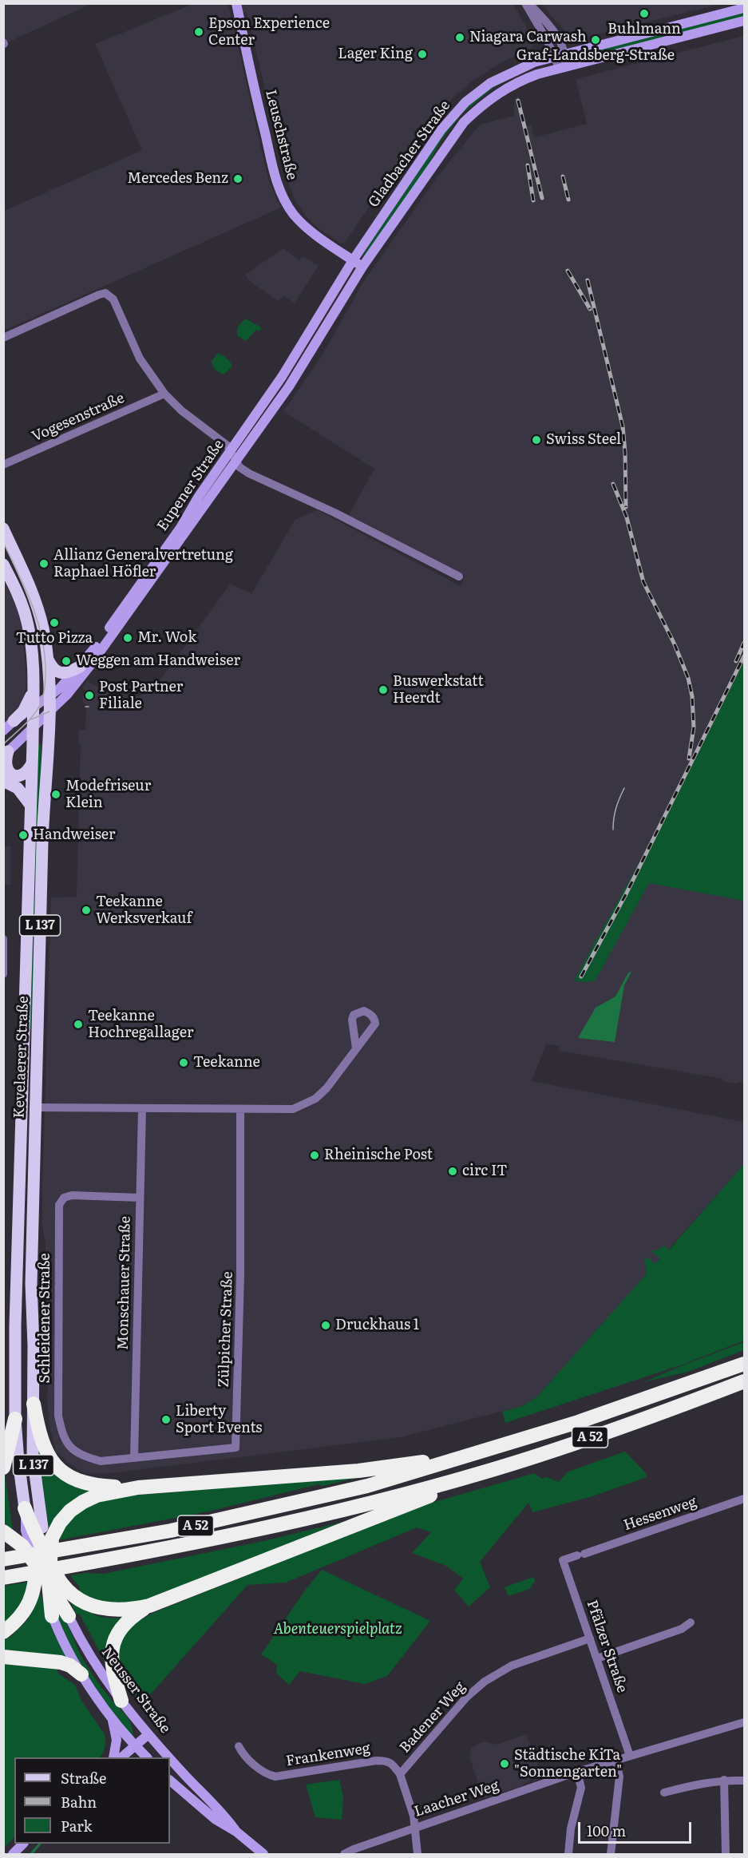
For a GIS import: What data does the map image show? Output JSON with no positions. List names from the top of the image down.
{
  "streets": {
    "highway": ["A 52"],
    "main road": [
      "Leuschstraße",
      "Gladbacher Straße",
      "Eupener Straße",
      "L 137",
      "Kevelaerer Straße",
      "Neusser Straße"
    ],
    "street": [
      "Vogesenstraße",
      "Monschauer Straße",
      "Schleidener Straße",
      "Zülpicher Straße",
      "Hessenweg",
      "Pfälzer Straße",
      "Badener Weg",
      "Frankenweg",
      "Laacher Weg"
    ]
  },
  "crossings": [
    ["Leuschstraße", "Gladbacher Straße"],
    ["Gladbacher Straße", "Eupener Straße"],
    ["Eupener Straße", "L 137"],
    ["Eupener Straße", "Kevelaerer Straße"],
    ["L 137", "Kevelaerer Straße"],
    ["Kevelaerer Straße", "Neusser Straße"],
    ["Monschauer Straße", "Schleidener Straße"],
    ["Monschauer Straße", "Zülpicher Straße"],
    ["Schleidener Straße", "Zülpicher Straße"],
    ["Hessenweg", "Pfälzer Straße"],
    ["Pfälzer Straße", "Badener Weg"],
    ["Pfälzer Straße", "Laacher Weg"],
    ["Badener Weg", "Frankenweg"],
    ["Badener Weg", "Laacher Weg"]
  ],
  "parks": ["Abenteuerspielplatz"],
  "places": [
    "Buhlmann",
    "Epson Experience Center",
    "Niagara Carwash",
    "Graf-Landsberg-Straße",
    "Lager King",
    "Mercedes Benz",
    "Swiss Steel",
    "Allianz Generalvertretung Raphael Höfler",
    "Tutto Pizza",
    "Mr. Wok",
    "Weggen am Handweiser",
    "Buswerkstatt Heerdt",
    "Post Partner Filiale",
    "Modefriseur Klein",
    "Handweiser",
    "Teekanne Werksverkauf",
    "Teekanne Hochregallager",
    "Teekanne",
    "Rheinische Post",
    "circ IT",
    "Druckhaus 1",
    "Liberty Sport Events",
    "Städtische KiTa \"Sonnengarten\""
  ],
  "legend": ["Straße", "Bahn", "Park"],
  "scale_bar": "100 m"
}
